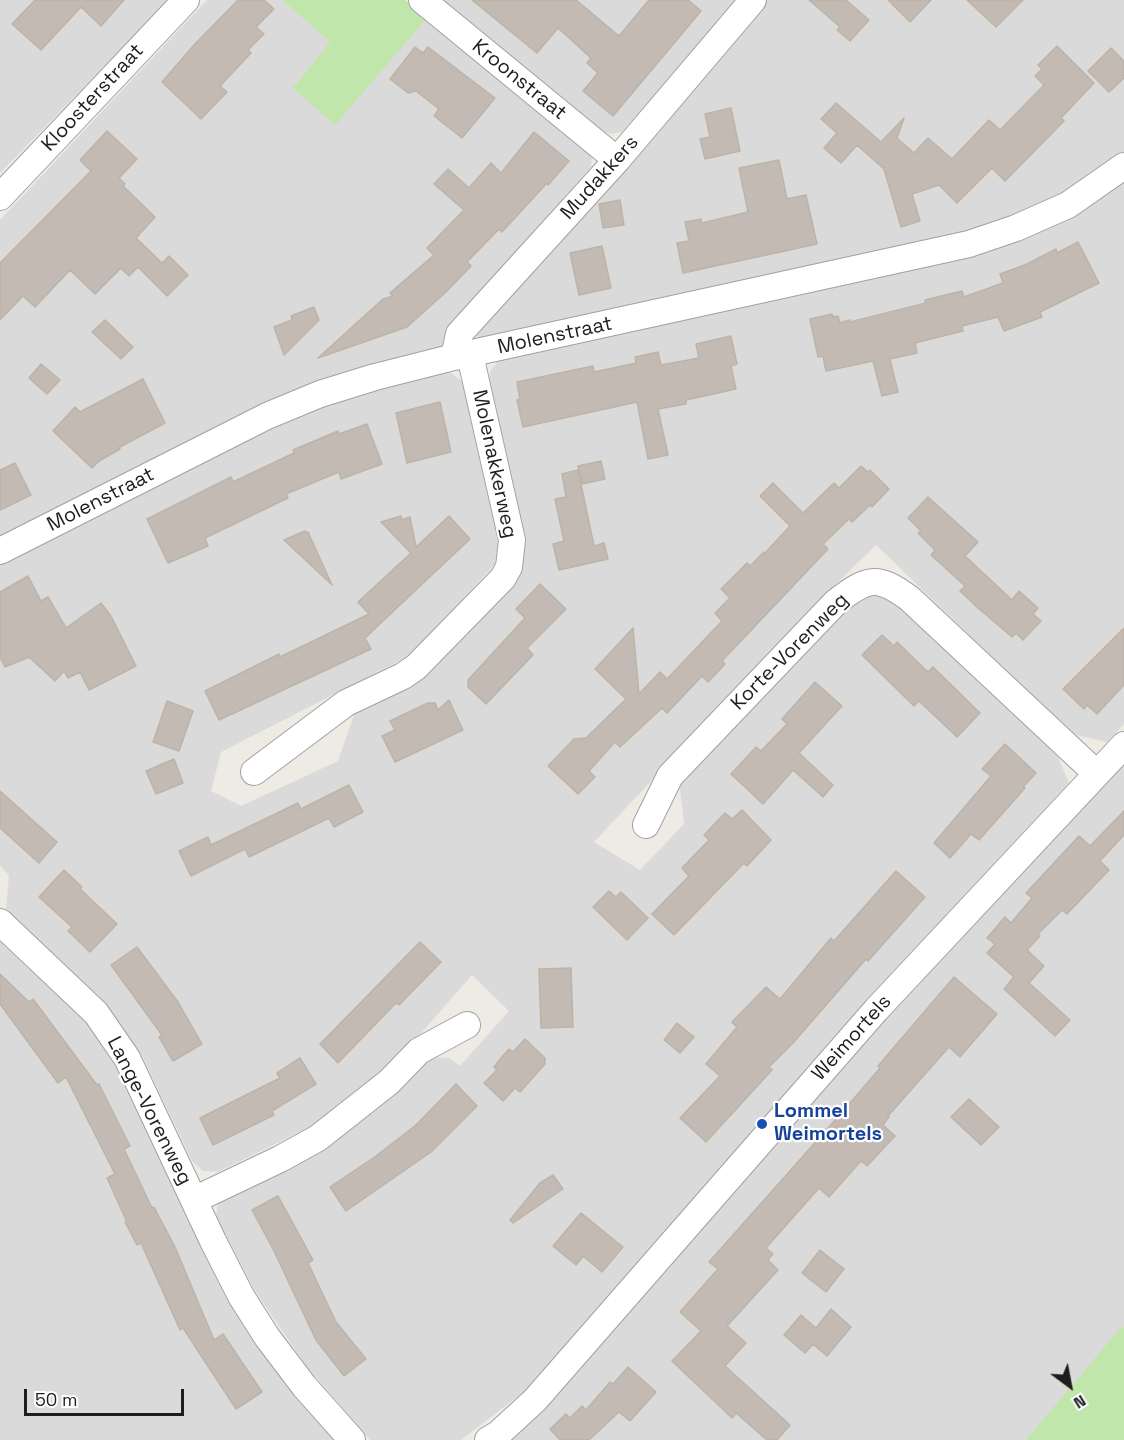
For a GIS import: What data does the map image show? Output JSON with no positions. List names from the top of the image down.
{
  "streets": {
    "street": [
      "Kroonstraat",
      "Kloosterstraat",
      "Mudakkers",
      "Molenstraat",
      "Molenakkerweg",
      "Korte-Vorenweg",
      "Weimortels",
      "Lange-Vorenweg"
    ]
  },
  "crossings": [
    ["Kroonstraat", "Mudakkers"],
    ["Mudakkers", "Molenstraat"],
    ["Mudakkers", "Molenakkerweg"],
    ["Molenstraat", "Molenakkerweg"],
    ["Korte-Vorenweg", "Weimortels"]
  ],
  "places": ["Lommel Weimortels"],
  "scale_bar": "50 m",
  "north": "bottom right"
}
